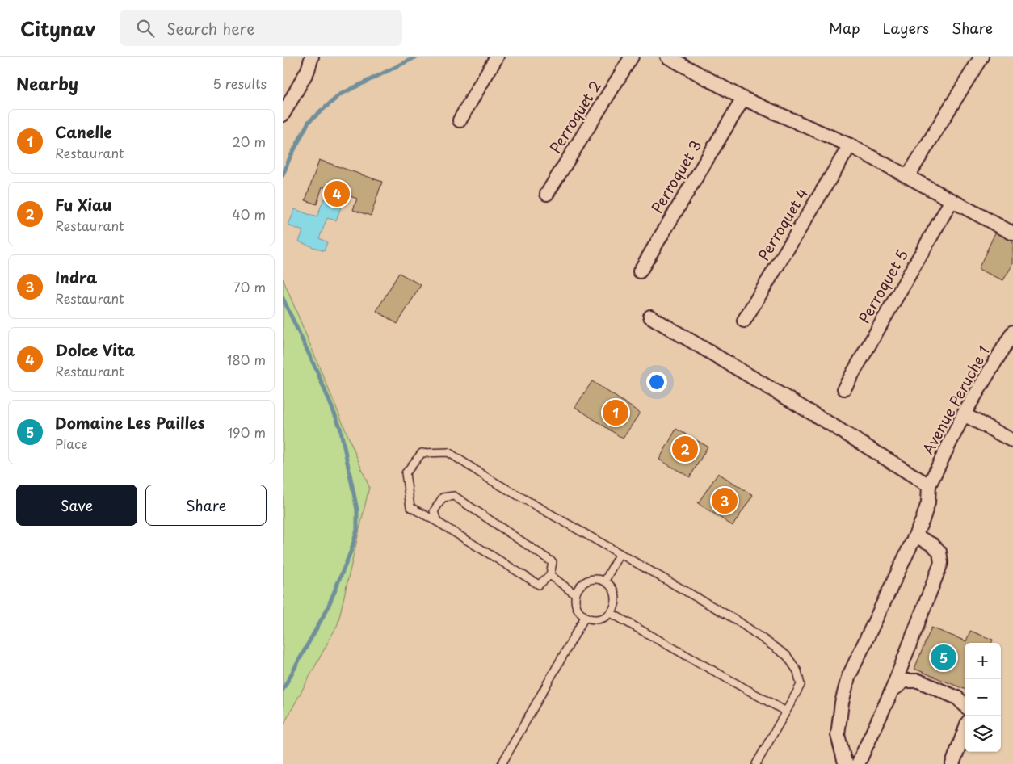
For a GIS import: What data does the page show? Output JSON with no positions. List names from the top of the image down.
{
  "streets": {
    "street": [
      "Perroquet 2",
      "Perroquet 3",
      "Perroquet 4",
      "Perroquet 5",
      "Avenue Peruche 1"
    ]
  },
  "page": {
    "header": "Citynav",
    "search": "Search here",
    "nav": ["Map", "Layers", "Share"],
    "heading": ["Nearby", "5 results"],
    "list": [
      {
        "mark": "1",
        "name": "Canelle",
        "note": "Restaurant",
        "value": "20 m"
      },
      {
        "mark": "2",
        "name": "Fu Xiau",
        "note": "Restaurant",
        "value": "40 m"
      },
      {
        "mark": "3",
        "name": "Indra",
        "note": "Restaurant",
        "value": "70 m"
      },
      {
        "mark": "4",
        "name": "Dolce Vita",
        "note": "Restaurant",
        "value": "180 m"
      },
      {
        "mark": "5",
        "name": "Domaine Les Pailles",
        "note": "Place",
        "value": "190 m"
      }
    ],
    "pins": [
      "4",
      "1",
      "2",
      "3",
      "5"
    ],
    "buttons": ["Save", "Share"],
    "map_buttons": ["+", "−"]
  }
}
